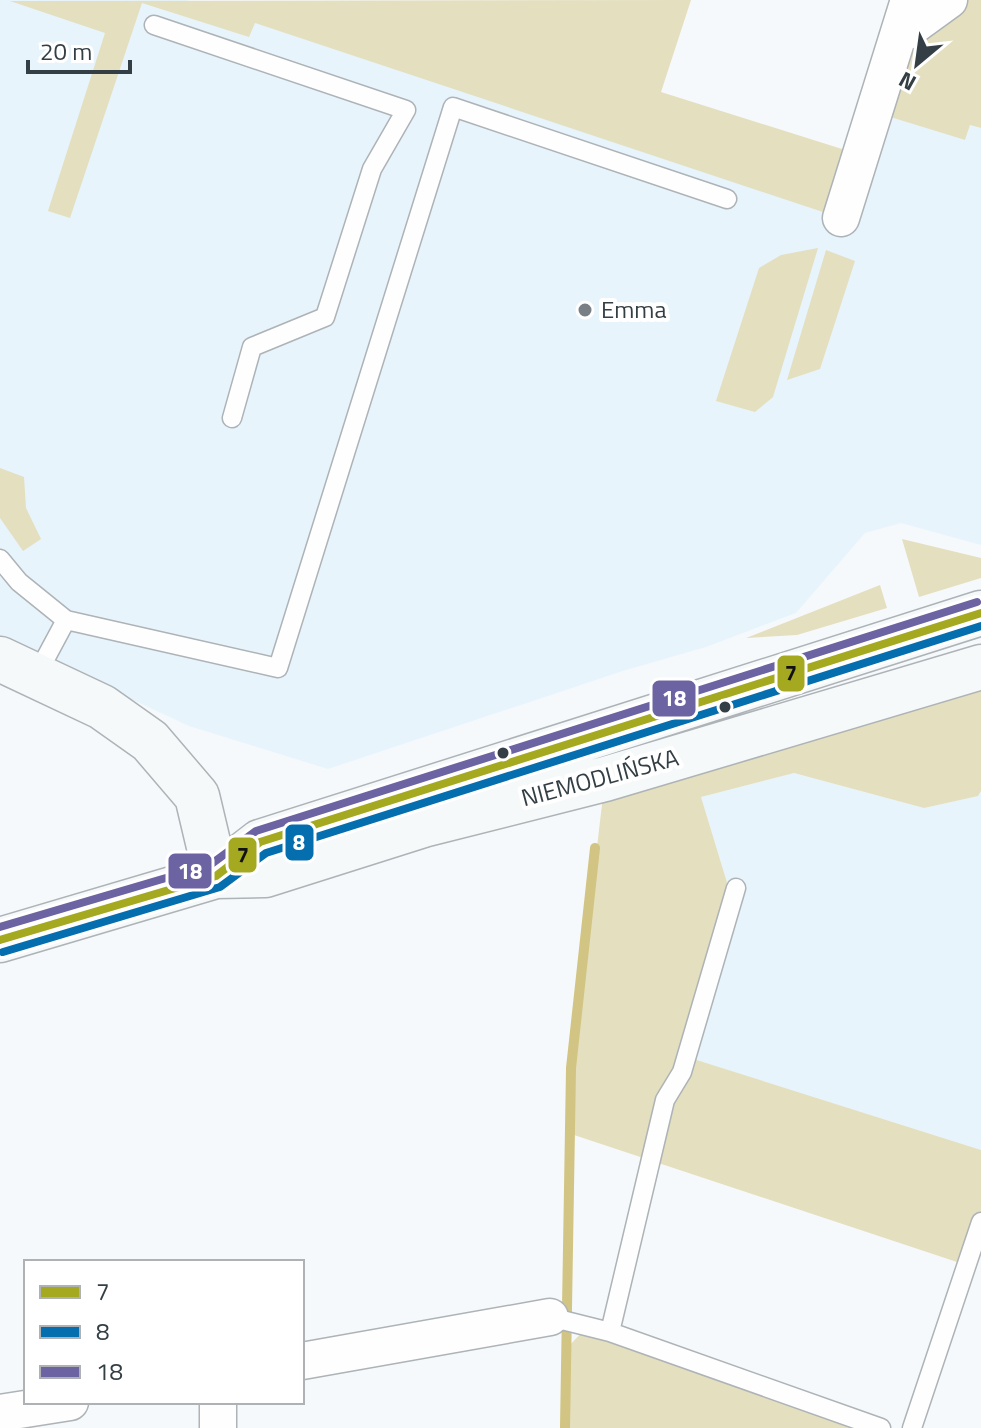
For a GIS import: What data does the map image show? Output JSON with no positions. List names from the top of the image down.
{
  "streets": {
    "main road": ["NIEMODLIŃSKA"]
  },
  "places": ["Emma"],
  "lines": ["transit line 18", "transit line 7", "transit line 8"],
  "legend": ["7", "8", "18"],
  "scale_bar": "20 m",
  "north": "bottom left"
}
